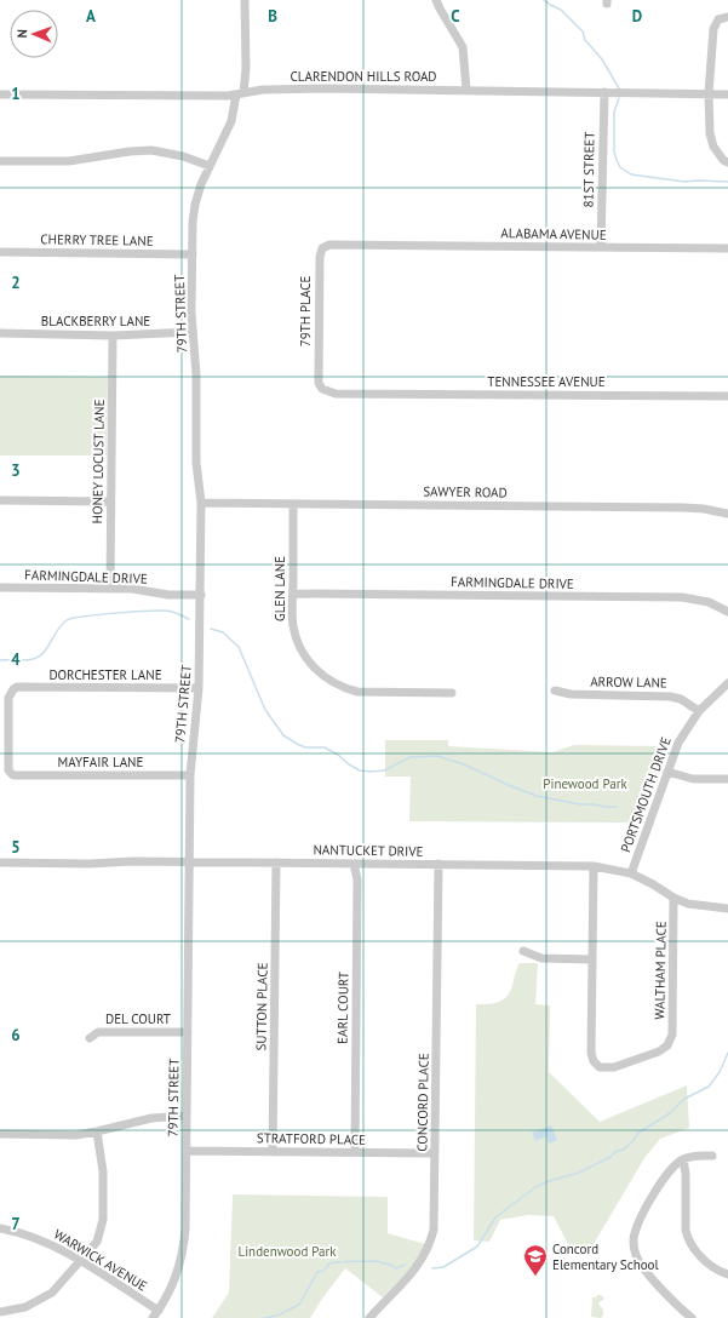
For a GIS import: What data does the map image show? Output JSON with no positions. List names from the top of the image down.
{
  "streets": {
    "street": [
      "CLARENDON HILLS ROAD",
      "81ST STREET",
      "ALABAMA AVENUE",
      "CHERRY TREE LANE",
      "79TH PLACE",
      "79TH STREET",
      "BLACKBERRY LANE",
      "TENNESSEE AVENUE",
      "HONEY LOCUST LANE",
      "SAWYER ROAD",
      "FARMINGDALE DRIVE",
      "GLEN LANE",
      "DORCHESTER LANE",
      "ARROW LANE",
      "MAYFAIR LANE",
      "PORTSMOUTH DRIVE",
      "NANTUCKET DRIVE",
      "WALTHAM PLACE",
      "SUTTON PLACE",
      "EARL COURT",
      "DEL COURT",
      "CONCORD PLACE",
      "STRATFORD PLACE",
      "WARWICK AVENUE"
    ]
  },
  "crossings": [
    ["CLARENDON HILLS ROAD", "81ST STREET"],
    ["CLARENDON HILLS ROAD", "79TH STREET"],
    ["81ST STREET", "ALABAMA AVENUE"],
    ["ALABAMA AVENUE", "79TH PLACE"],
    ["CHERRY TREE LANE", "79TH STREET"],
    ["79TH PLACE", "TENNESSEE AVENUE"],
    ["79TH STREET", "BLACKBERRY LANE"],
    ["79TH STREET", "SAWYER ROAD"],
    ["79TH STREET", "FARMINGDALE DRIVE"],
    ["79TH STREET", "DORCHESTER LANE"],
    ["79TH STREET", "MAYFAIR LANE"],
    ["79TH STREET", "NANTUCKET DRIVE"],
    ["79TH STREET", "DEL COURT"],
    ["79TH STREET", "STRATFORD PLACE"],
    ["79TH STREET", "WARWICK AVENUE"],
    ["BLACKBERRY LANE", "HONEY LOCUST LANE"],
    ["HONEY LOCUST LANE", "FARMINGDALE DRIVE"],
    ["SAWYER ROAD", "GLEN LANE"],
    ["FARMINGDALE DRIVE", "GLEN LANE"],
    ["DORCHESTER LANE", "MAYFAIR LANE"],
    ["ARROW LANE", "PORTSMOUTH DRIVE"],
    ["PORTSMOUTH DRIVE", "NANTUCKET DRIVE"],
    ["NANTUCKET DRIVE", "WALTHAM PLACE"],
    ["NANTUCKET DRIVE", "SUTTON PLACE"],
    ["NANTUCKET DRIVE", "EARL COURT"],
    ["NANTUCKET DRIVE", "CONCORD PLACE"],
    ["SUTTON PLACE", "STRATFORD PLACE"],
    ["EARL COURT", "STRATFORD PLACE"],
    ["CONCORD PLACE", "STRATFORD PLACE"]
  ],
  "parks": ["Pinewood Park", "Lindenwood Park"],
  "places": {
    "school or university": ["Concord Elementary School"]
  },
  "north": "left",
  "grid": {
    "columns": [
      "A",
      "B",
      "C",
      "D"
    ],
    "rows": [
      "1",
      "2",
      "3",
      "4",
      "5",
      "6",
      "7"
    ]
  }
}
